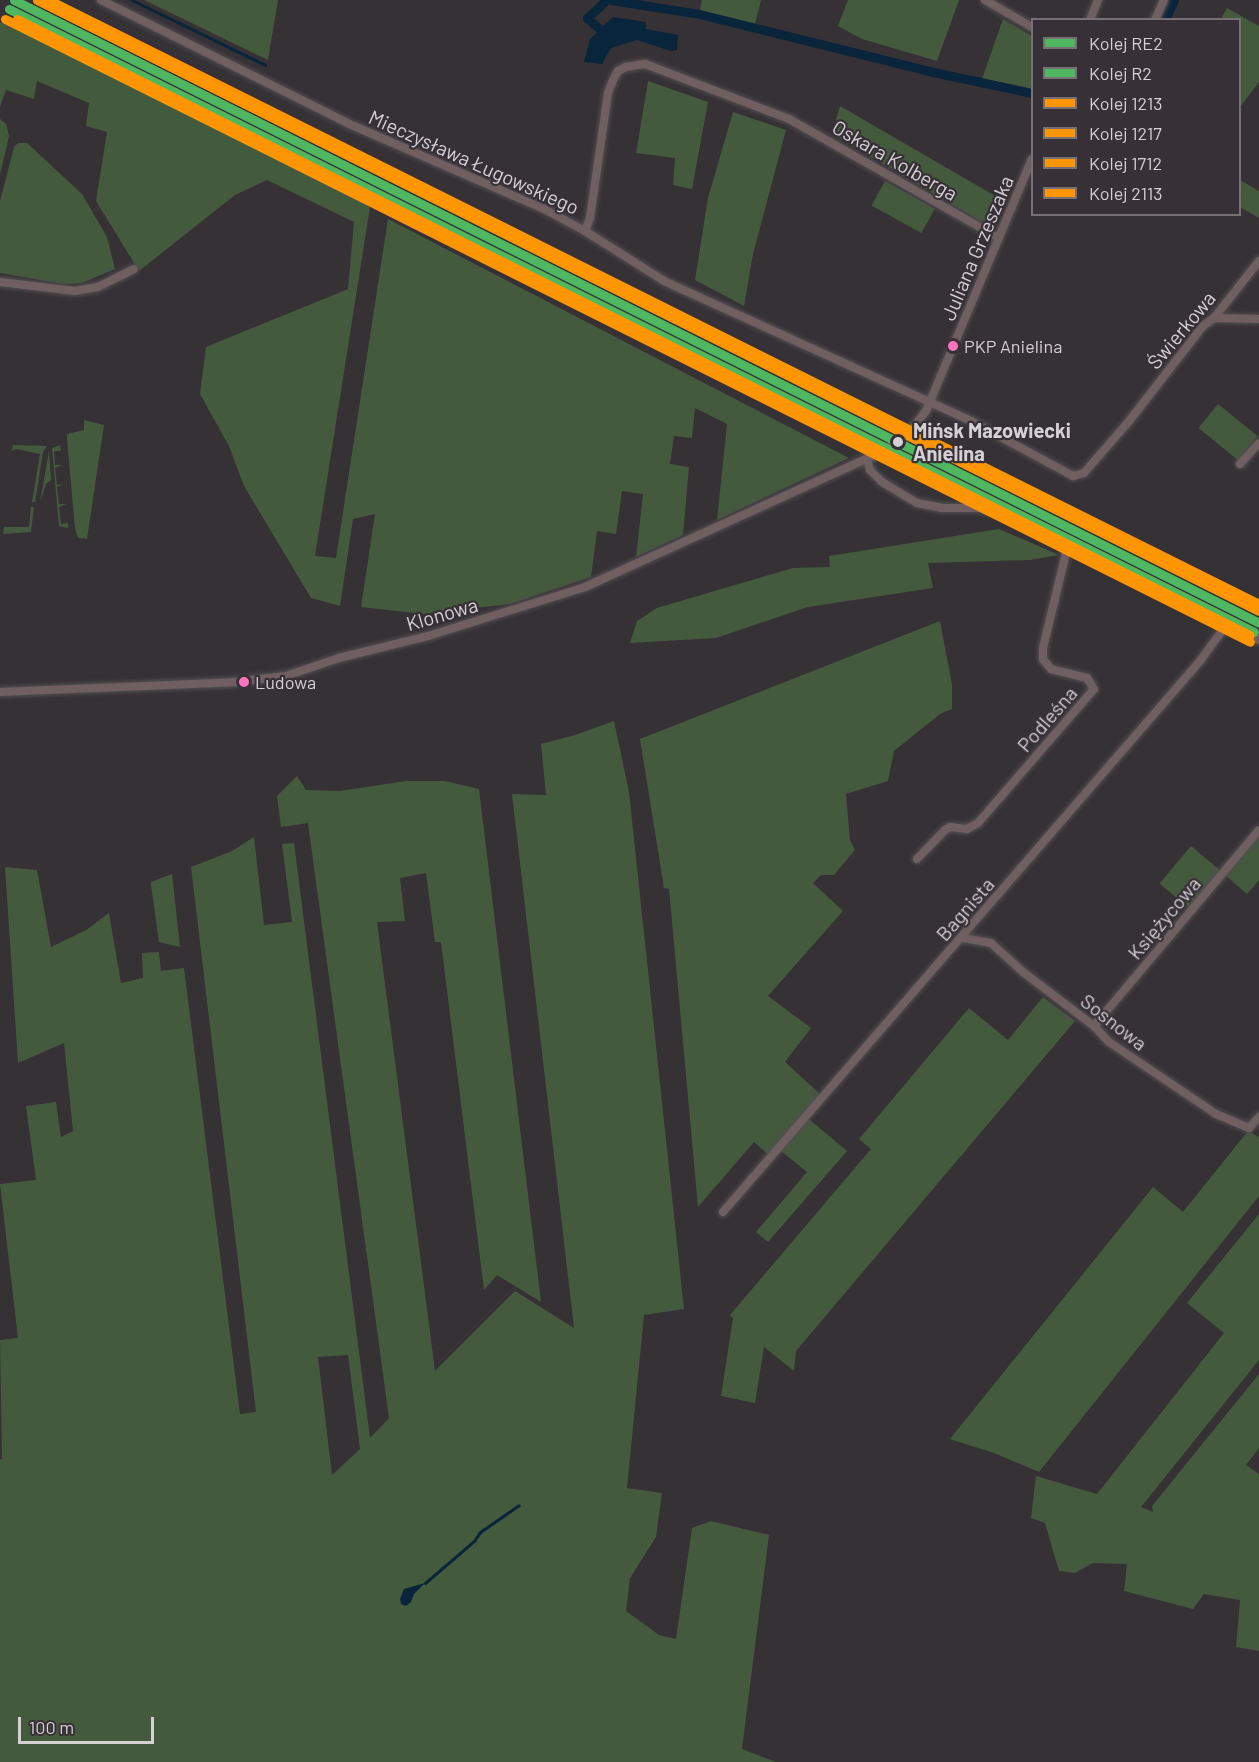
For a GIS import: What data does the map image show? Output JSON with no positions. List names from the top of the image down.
{
  "streets": {
    "street": [
      "Oskara Kolberga",
      "Mieczysława Ługowskiego",
      "Juliana Grzeszaka",
      "Świerkowa",
      "Klonowa",
      "Podleśna",
      "Bagnista",
      "Księżycowa",
      "Sosnowa"
    ]
  },
  "crossings": [
    ["Oskara Kolberga", "Mieczysława Ługowskiego"],
    ["Oskara Kolberga", "Juliana Grzeszaka"],
    ["Mieczysława Ługowskiego", "Juliana Grzeszaka"],
    ["Mieczysława Ługowskiego", "Świerkowa"],
    ["Juliana Grzeszaka", "Klonowa"],
    ["Bagnista", "Sosnowa"],
    ["Księżycowa", "Sosnowa"]
  ],
  "places": ["PKP Anielina", "Mińsk Mazowiecki Anielina", "Ludowa"],
  "lines": [
    "rail line RE2",
    "rail line 1213",
    "rail line 1712",
    "rail line R2",
    "rail line 1217",
    "rail line 2113"
  ],
  "legend": [
    "Kolej RE2",
    "Kolej R2",
    "Kolej 1213",
    "Kolej 1217",
    "Kolej 1712",
    "Kolej 2113"
  ],
  "scale_bar": "100 m"
}
